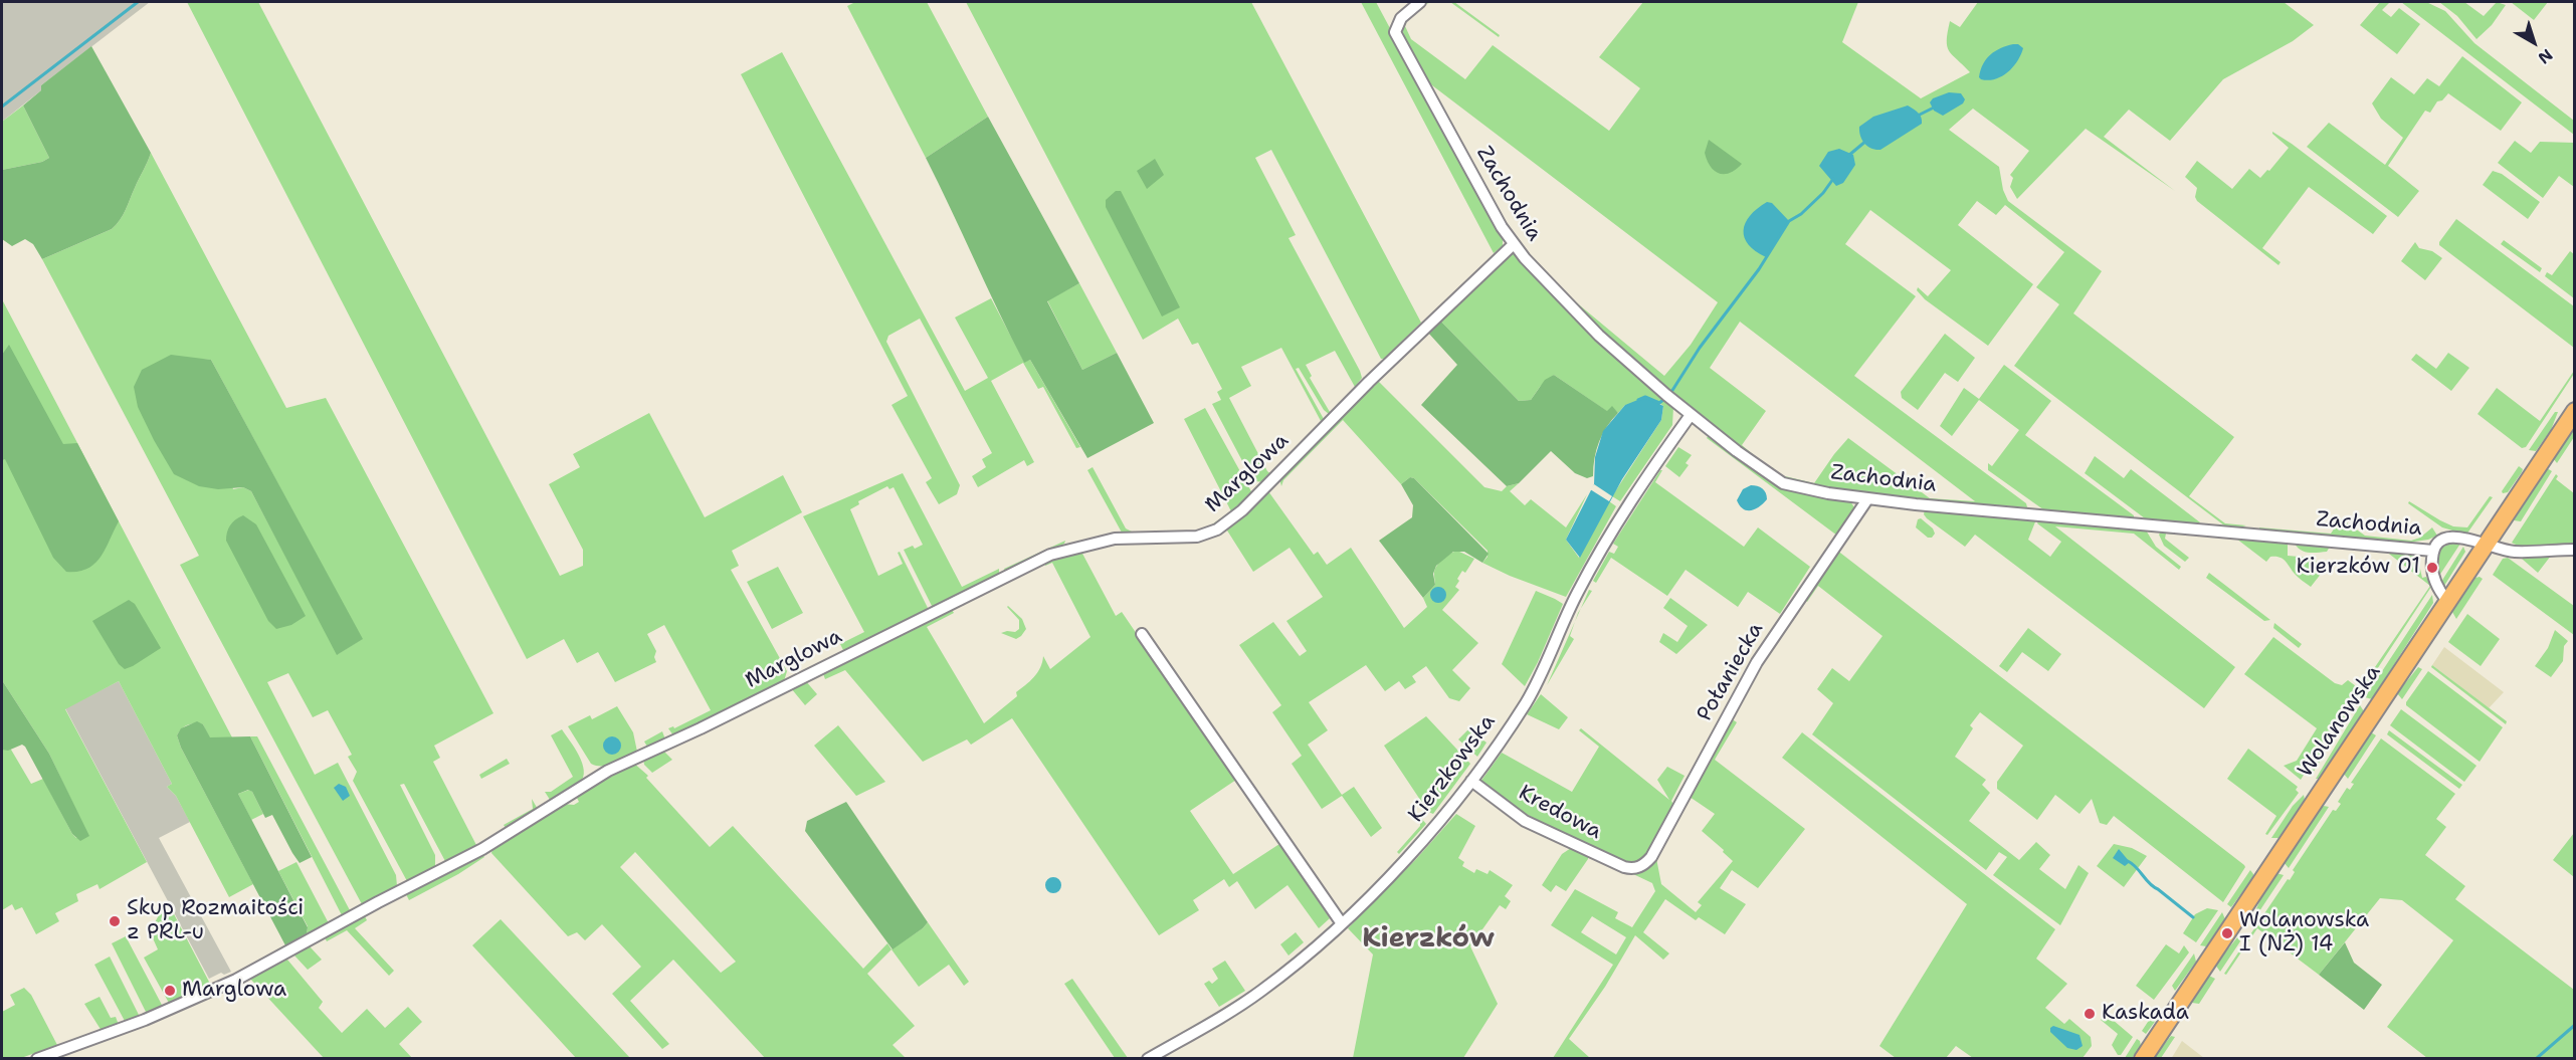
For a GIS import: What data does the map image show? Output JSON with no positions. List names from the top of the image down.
{
  "streets": {
    "main road": ["Wolanowska"],
    "street": [
      "Zachodnia",
      "Marglowa",
      "Połaniecka",
      "Kierzkowska",
      "Kredowa"
    ]
  },
  "crossings": [
    ["Zachodnia", "Marglowa"],
    ["Zachodnia", "Połaniecka"],
    ["Zachodnia", "Wolanowska"],
    ["Zachodnia", "Kierzkowska"],
    ["Połaniecka", "Kredowa"],
    ["Kierzkowska", "Kredowa"]
  ],
  "districts": ["Kierzków"],
  "places": [
    "Kierzków 01",
    "Skup Rozmaitości z PRL-u",
    "Wolanowska I (NŻ) 14",
    "Marglowa",
    "Kaskada"
  ],
  "north": "bottom right"
}
